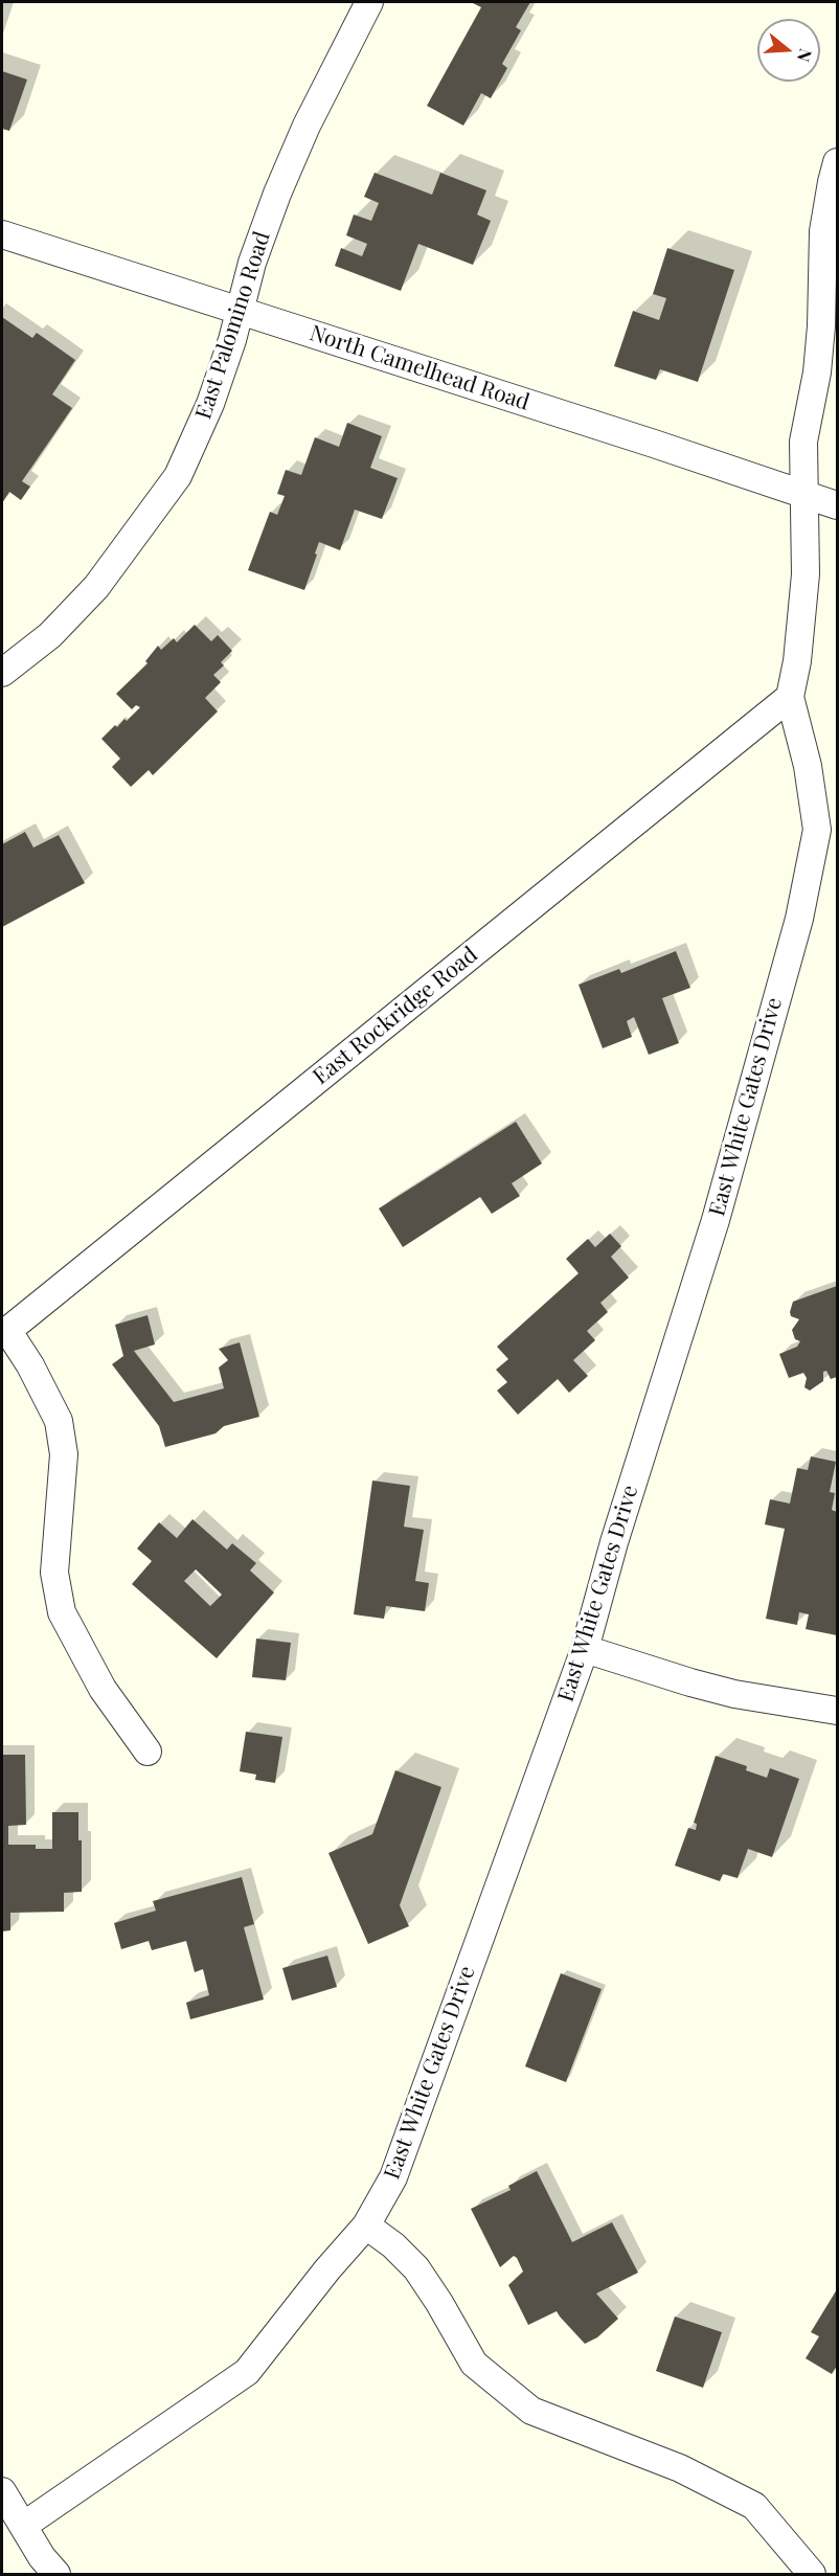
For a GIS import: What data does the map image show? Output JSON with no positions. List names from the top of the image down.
{
  "streets": {
    "street": [
      "East Palomino Road",
      "North Camelhead Road",
      "East Rockridge Road",
      "East White Gates Drive"
    ]
  },
  "crossings": [
    ["East Palomino Road", "North Camelhead Road"],
    ["North Camelhead Road", "East White Gates Drive"],
    ["East Rockridge Road", "East White Gates Drive"]
  ],
  "north": "right"
}
